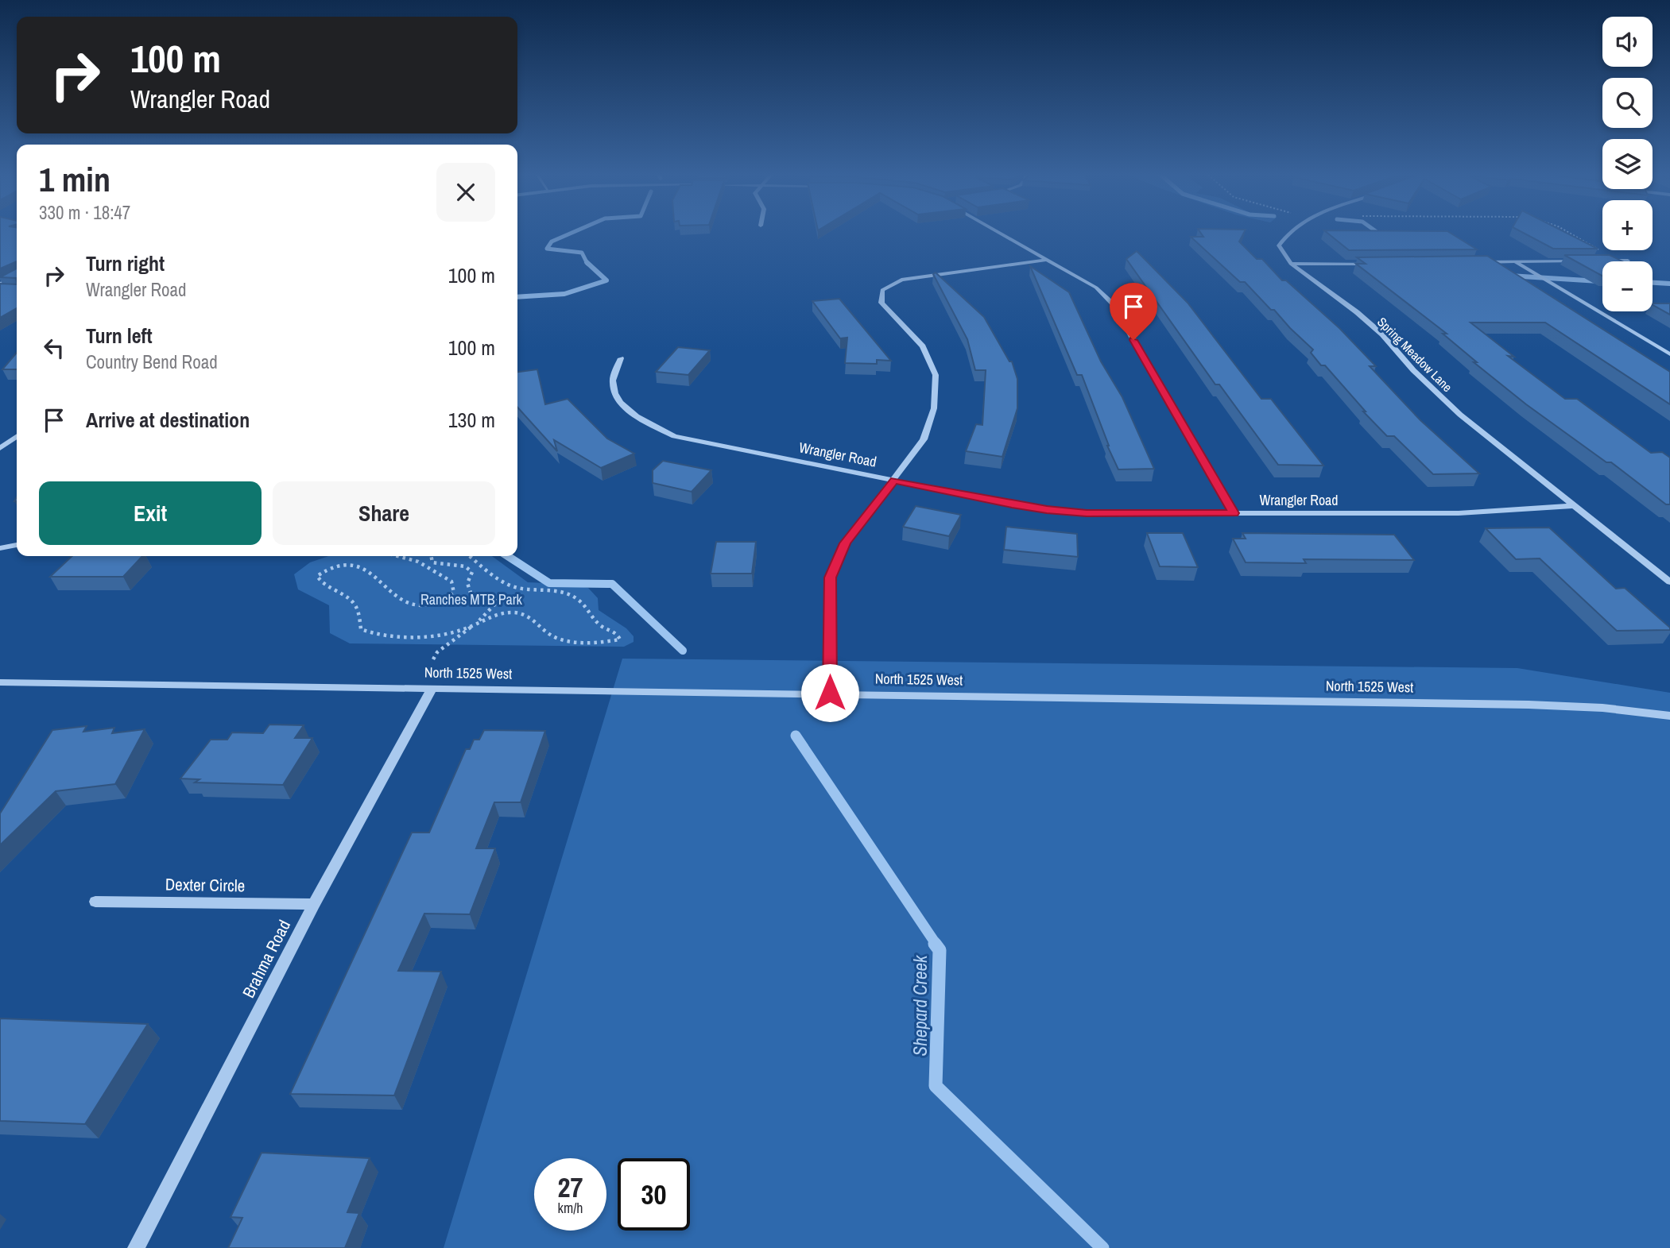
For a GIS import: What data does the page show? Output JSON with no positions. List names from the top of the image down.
{
  "streets": {
    "street": [
      "Spring Meadow Lane",
      "Wrangler Road",
      "North 1525 West",
      "Dexter Circle",
      "Brahma Road"
    ]
  },
  "crossings": [
    ["Spring Meadow Lane", "Wrangler Road"],
    ["North 1525 West", "Brahma Road"],
    ["Dexter Circle", "Brahma Road"]
  ],
  "water": ["Shepard Creek"],
  "parks": ["Ranches MTB Park"],
  "page": {
    "map_buttons": ["+", "−"],
    "turn": ["100 m", "Wrangler Road"],
    "heading": ["1 min", "330 m · 18:47"],
    "list": [
      {
        "name": "Turn right",
        "note": "Wrangler Road",
        "value": "100 m"
      },
      {
        "name": "Turn left",
        "note": "Country Bend Road",
        "value": "100 m"
      },
      {
        "name": "Arrive at destination",
        "value": "130 m"
      }
    ],
    "buttons": ["Exit", "Share"],
    "speed": "27 km/h",
    "limit": "30"
  }
}
